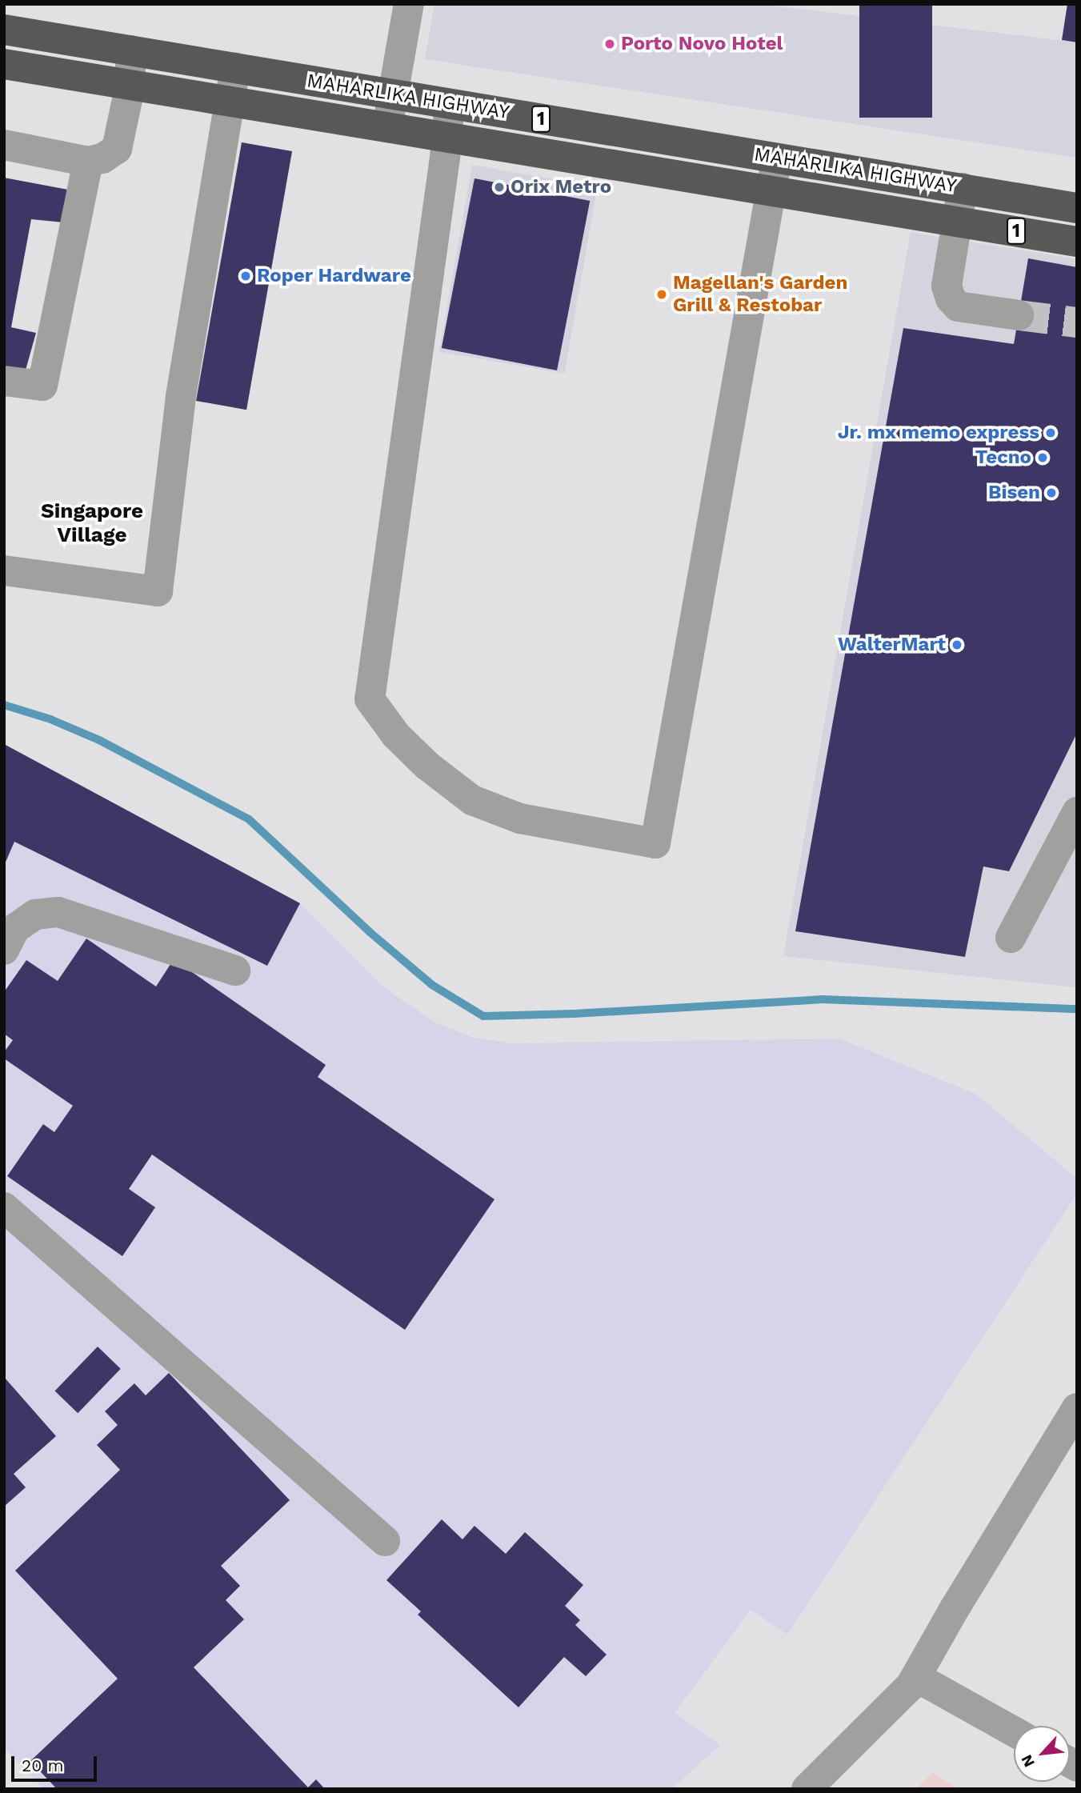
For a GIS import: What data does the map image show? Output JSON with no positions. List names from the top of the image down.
{
  "streets": {
    "highway": ["MAHARLIKA HIGHWAY", "1"]
  },
  "districts": ["Singapore Village"],
  "places": [
    "Porto Novo Hotel",
    "Orix Metro",
    "Roper Hardware",
    "Magellan's Garden Grill & Restobar",
    "Jr. mx memo express",
    "Tecno",
    "Bisen",
    "WalterMart"
  ],
  "scale_bar": "20 m",
  "north": "bottom left"
}
